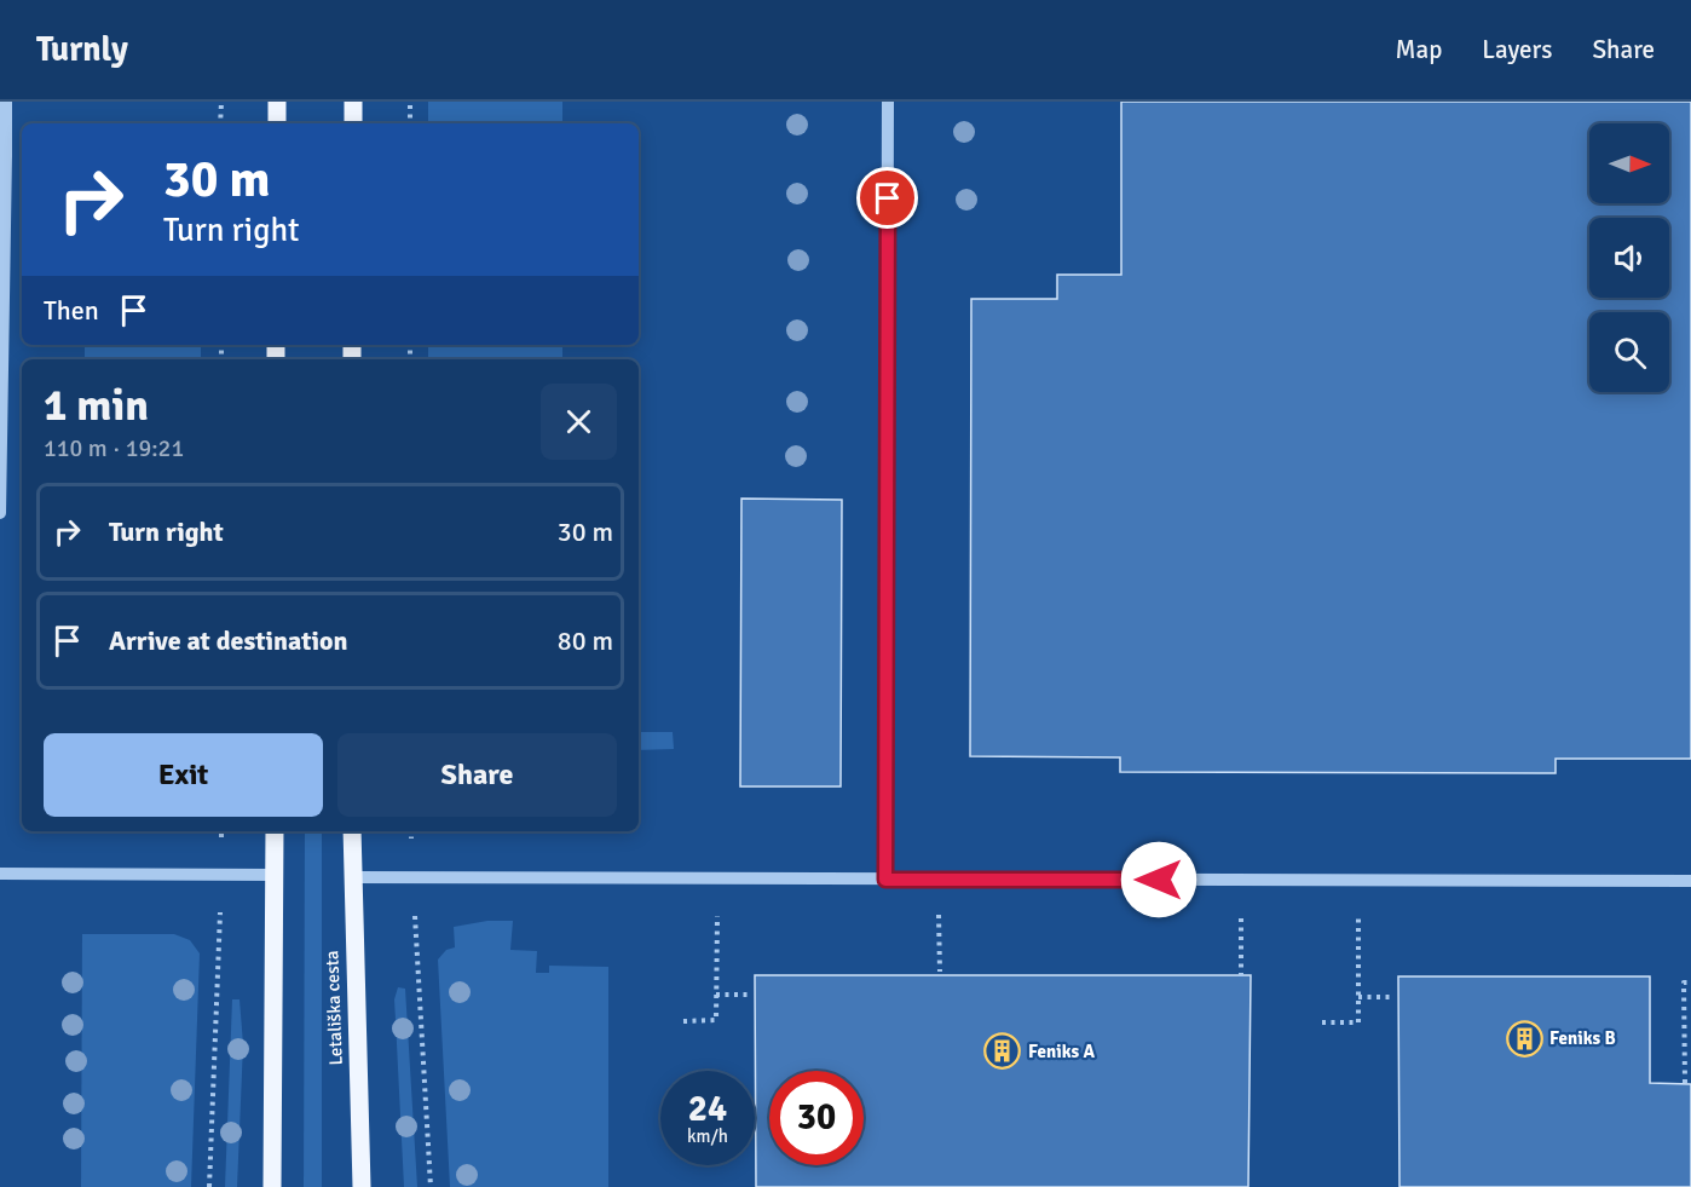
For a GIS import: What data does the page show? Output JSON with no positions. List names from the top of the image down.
{
  "streets": {
    "main road": ["Letališka cesta"]
  },
  "places": {
    "building": ["Feniks B", "Feniks A"]
  },
  "north": "right",
  "page": {
    "header": "Turnly",
    "nav": ["Map", "Layers", "Share"],
    "turn": ["30 m", "Turn right"],
    "then": "Then",
    "heading": ["1 min", "110 m · 19:21"],
    "list": [
      {
        "name": "Turn right",
        "value": "30 m"
      },
      {
        "name": "Arrive at destination",
        "value": "80 m"
      }
    ],
    "buttons": ["Exit", "Share"],
    "speed": "24 km/h",
    "limit": "30"
  }
}
